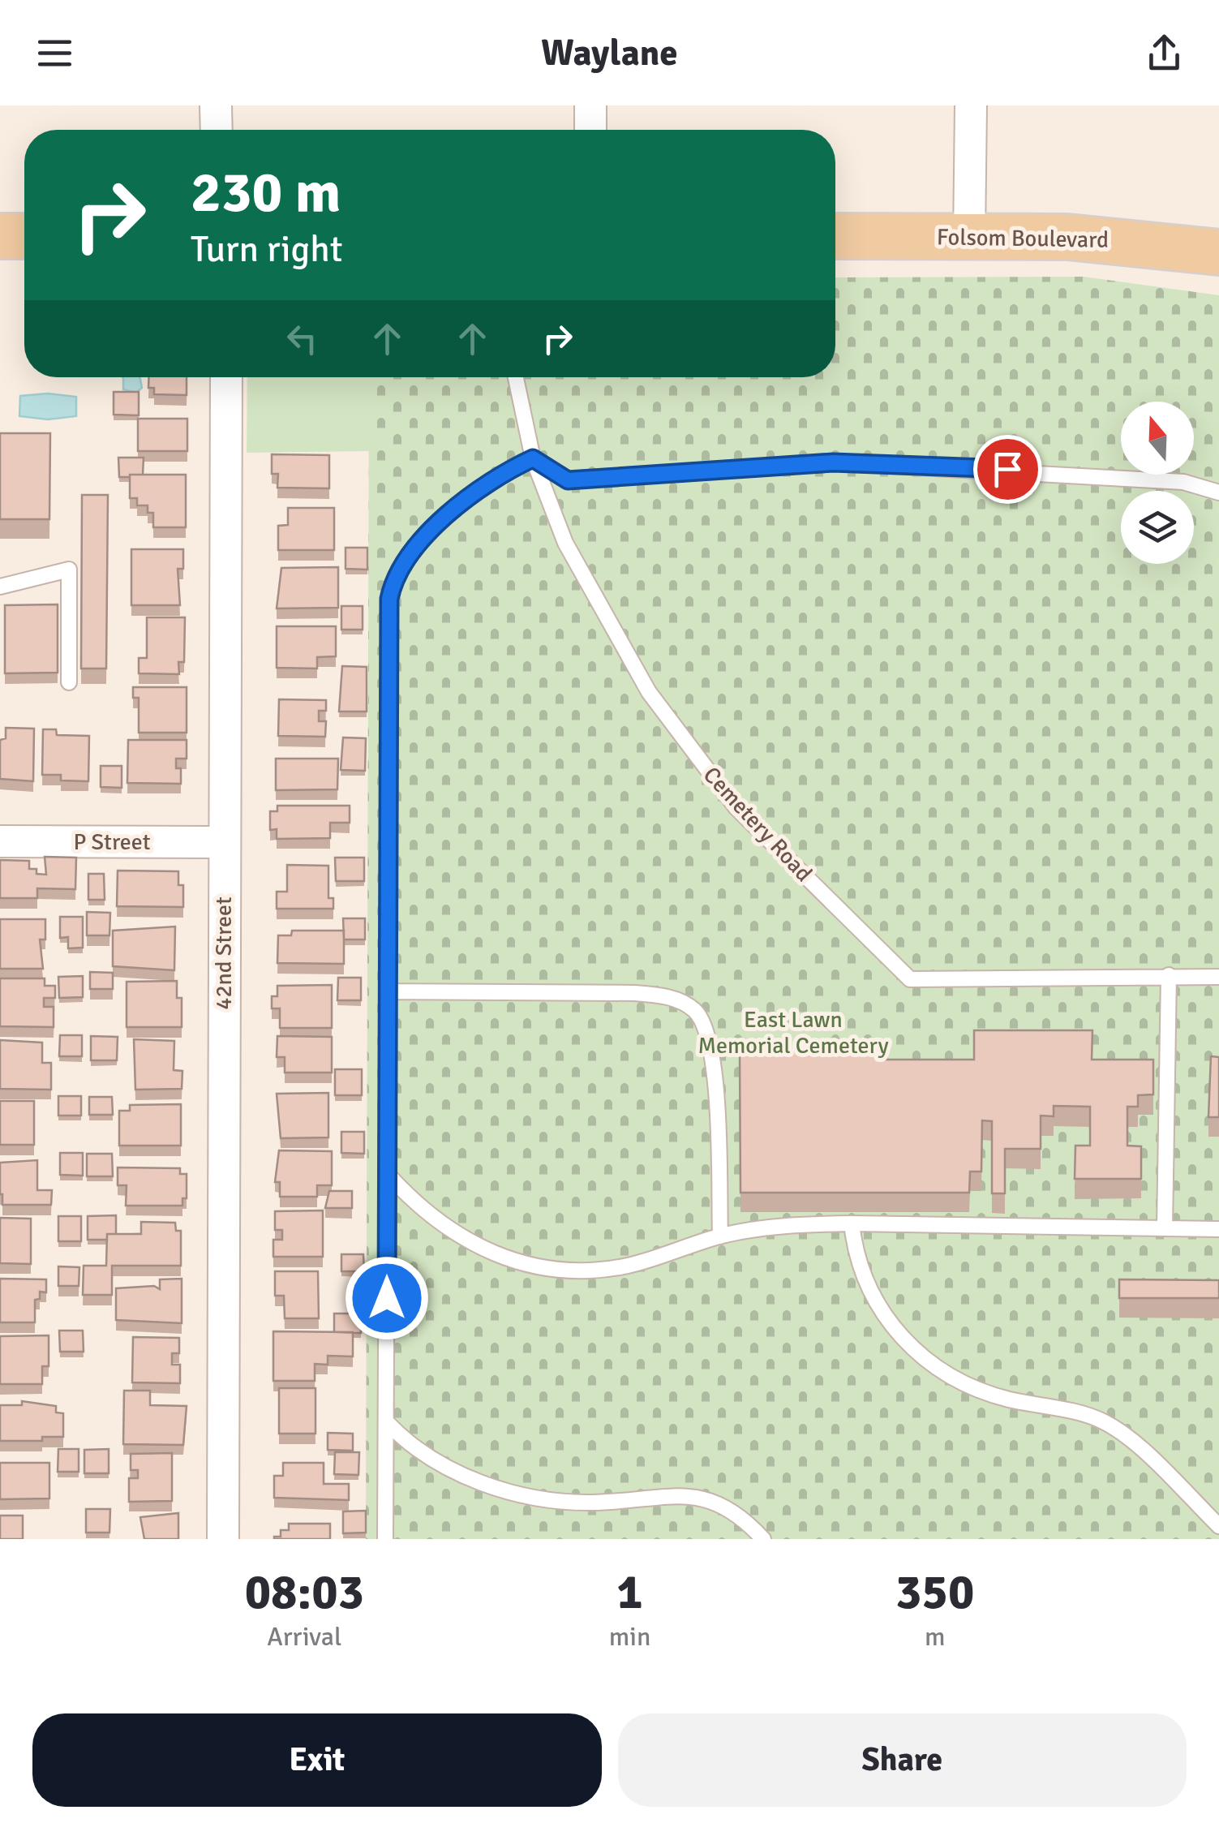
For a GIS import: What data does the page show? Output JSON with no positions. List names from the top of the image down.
{
  "streets": {
    "main road": ["Folsom Boulevard"],
    "street": ["P Street", "42nd Street"],
    "lane": ["Cemetery Road"]
  },
  "crossings": [
    ["P Street", "42nd Street"]
  ],
  "parks": ["East Lawn Memorial Cemetery"],
  "north": "top",
  "page": {
    "header": "Waylane",
    "turn": ["230 m", "Turn right"],
    "eta": [
      "08:03",
      "Arrival",
      "1",
      "min",
      "350",
      "m"
    ],
    "buttons": ["Exit", "Share"]
  }
}
